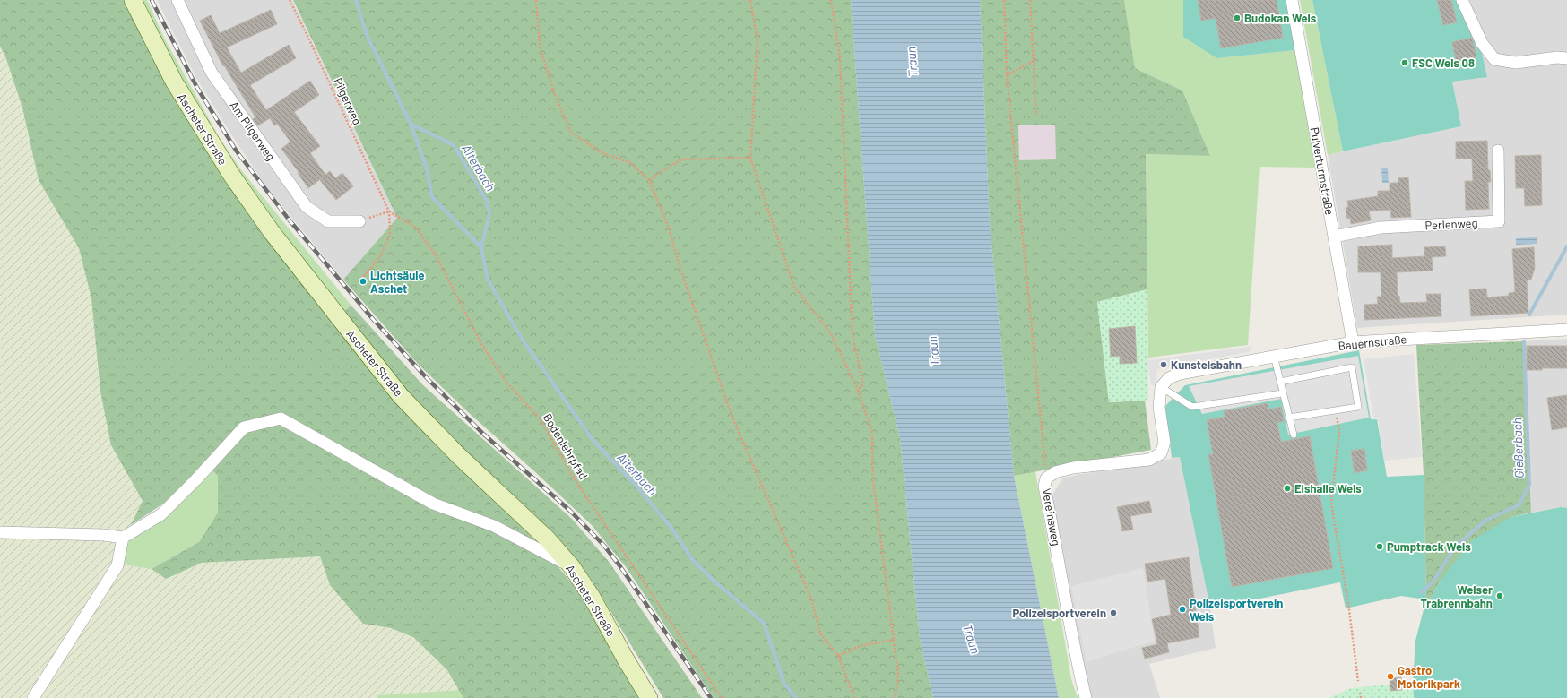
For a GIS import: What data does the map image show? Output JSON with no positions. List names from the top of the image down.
{
  "streets": {
    "main road": ["Ascheter Straße"],
    "street": [
      "Am Pilgerweg",
      "Pulverturmstraße",
      "Perlenweg",
      "Bauernstraße",
      "Vereinsweg"
    ],
    "path": ["Pilgerweg", "Bodenlehrpfad"]
  },
  "crossings": [
    ["Pilgerweg", "Bodenlehrpfad"],
    ["Pulverturmstraße", "Perlenweg"],
    ["Pulverturmstraße", "Bauernstraße"],
    ["Bauernstraße", "Vereinsweg"]
  ],
  "water": ["Traun", "Aiterbach", "Gießerbach"],
  "places": [
    "Budokan Wels",
    "FSC Wels 08",
    "Lichtsäule Aschet",
    "Kunsteisbahn",
    "Eishalle Wels",
    "Pumptrack Wels",
    "Welser Trabrennbahn",
    "Polizeisportverein Wels",
    "Polizeisportverein",
    "Gastro Motorikpark"
  ]
}
